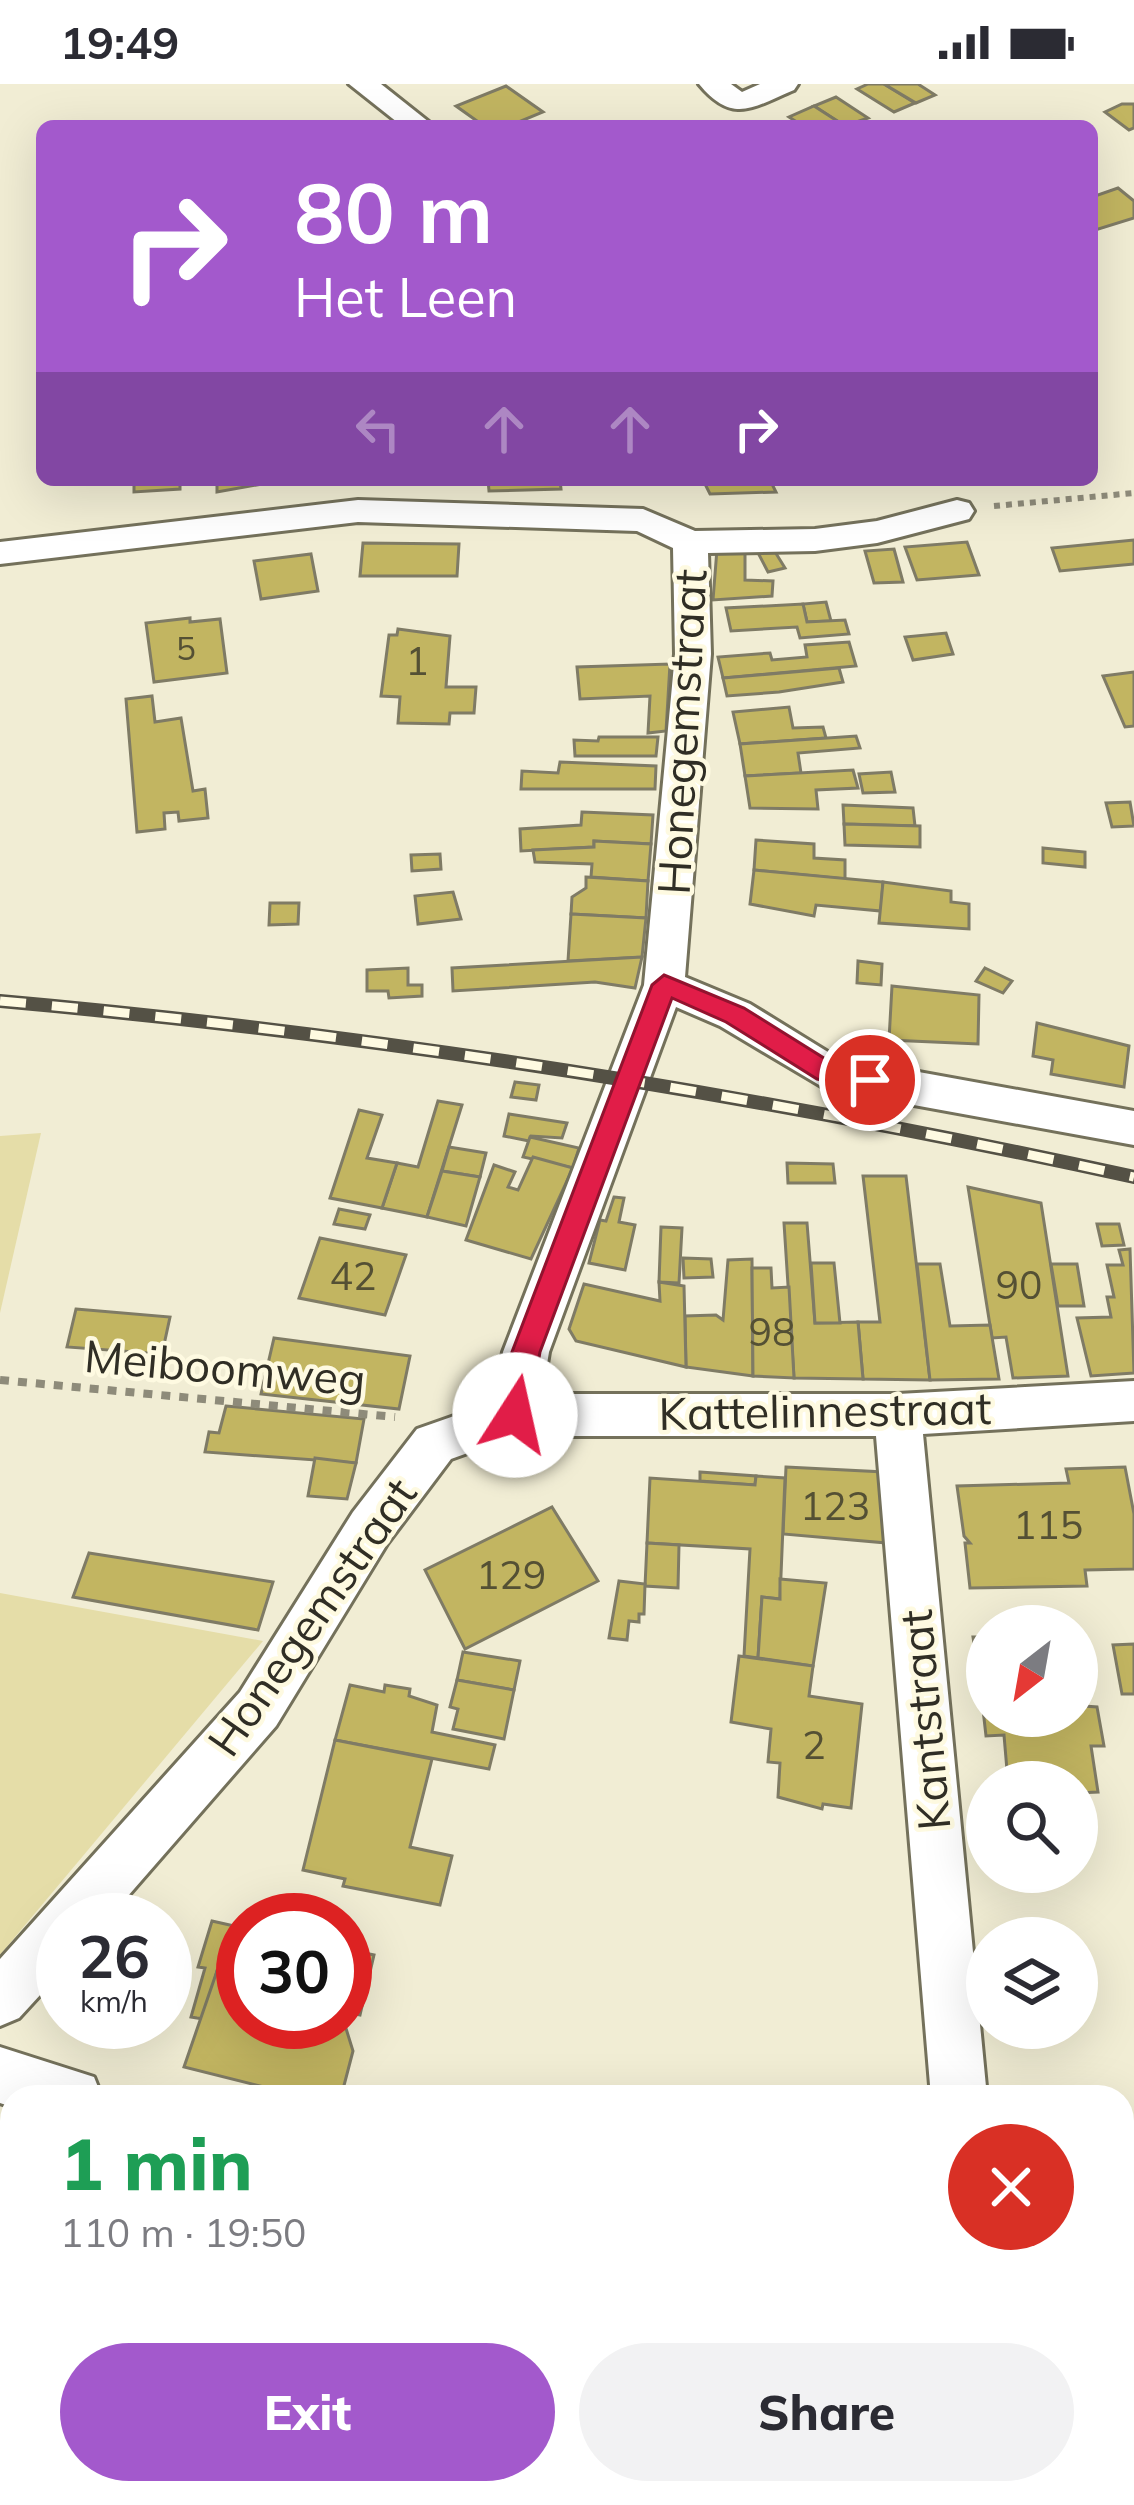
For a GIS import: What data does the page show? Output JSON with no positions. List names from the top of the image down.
{
  "streets": {
    "street": ["Honegemstraat", "Kattelinnestraat", "Kantstraat"],
    "path": ["Meiboomweg"]
  },
  "crossings": [
    ["Honegemstraat", "Meiboomweg"],
    ["Honegemstraat", "Kattelinnestraat"],
    ["Kattelinnestraat", "Kantstraat"]
  ],
  "house_numbers": [
    "5",
    "1",
    "42",
    "90",
    "98",
    "123",
    "115",
    "129",
    "2"
  ],
  "north": "bottom left",
  "page": {
    "status": "19:49",
    "turn": ["80 m", "Het Leen"],
    "speed": "26 km/h",
    "limit": "30",
    "heading": ["1 min", "110 m · 19:50"],
    "buttons": ["Exit", "Share"]
  }
}
